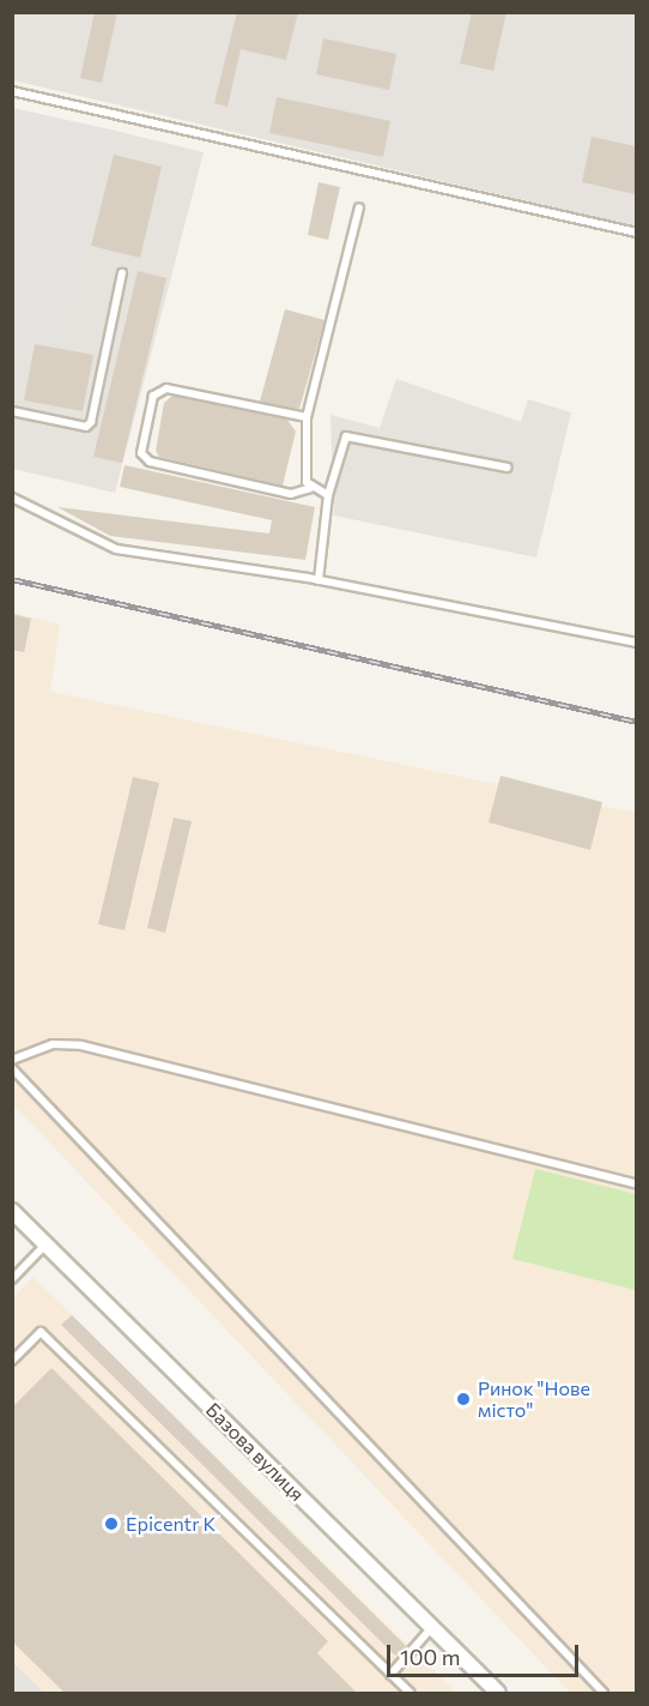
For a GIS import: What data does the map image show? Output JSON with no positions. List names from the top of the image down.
{
  "streets": {
    "street": ["Базова вулиця"]
  },
  "places": ["Ринок \"Нове місто\"", "Epicentr K"],
  "scale_bar": "100 m"
}
